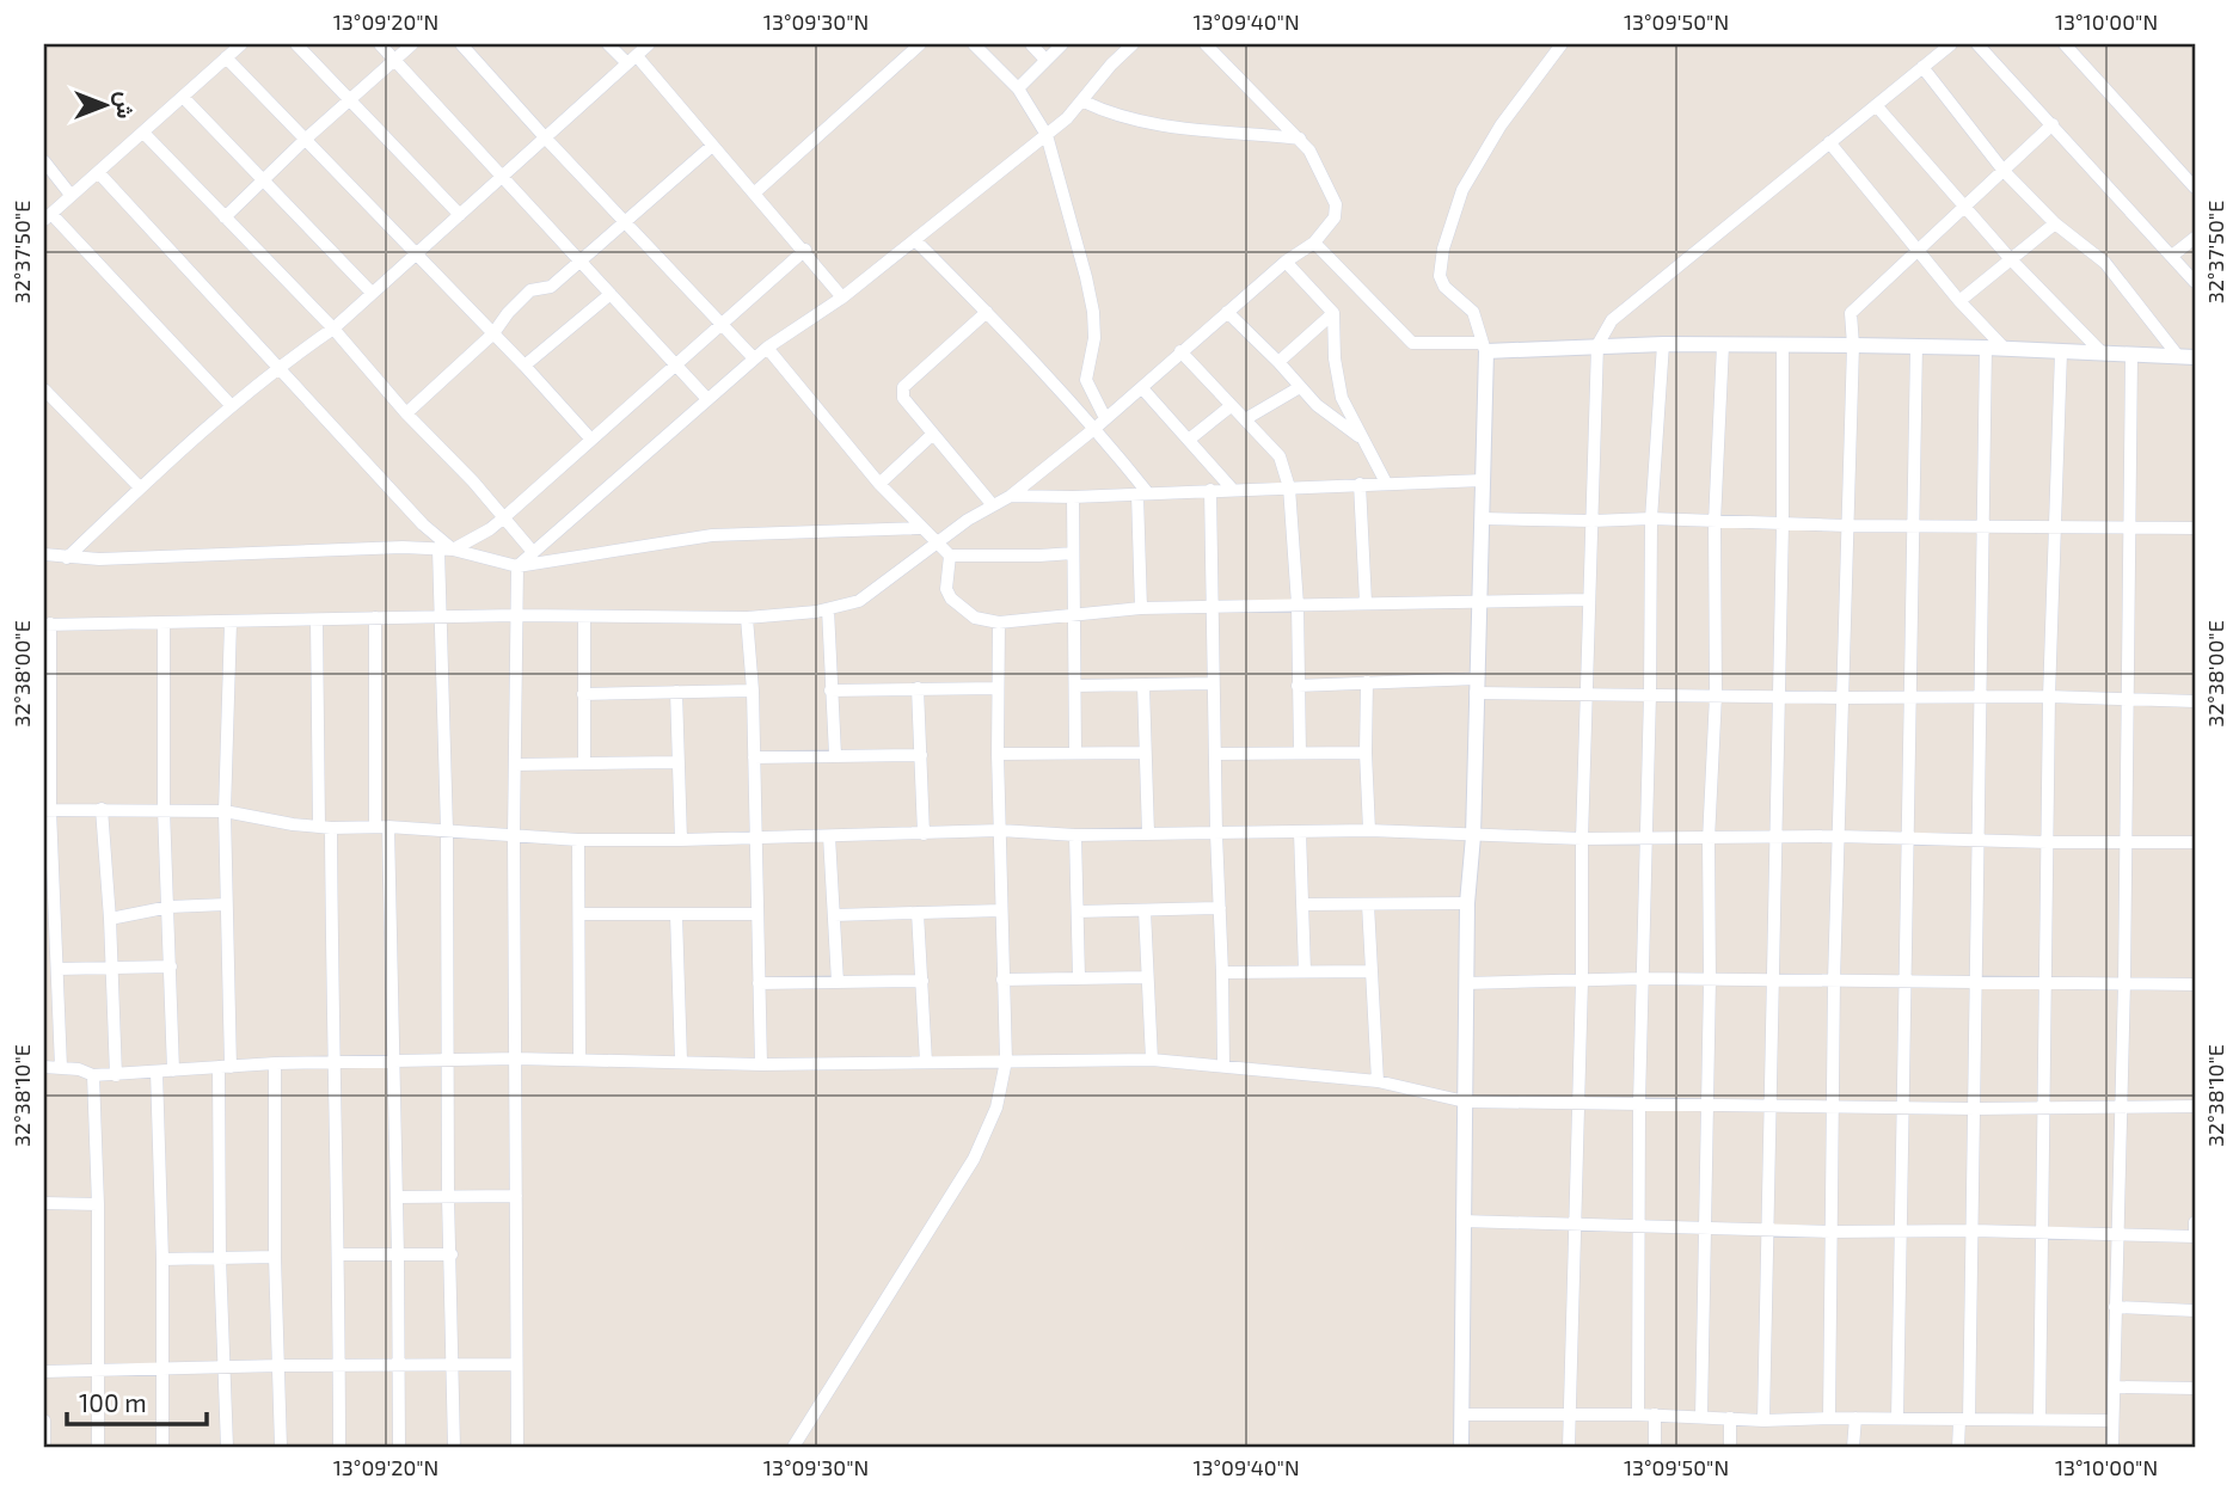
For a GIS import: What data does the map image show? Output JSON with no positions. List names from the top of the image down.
{
  "scale_bar": "100 m",
  "north": "right",
  "coordinates": [
    "13°09'20\"N",
    "13°09'30\"N",
    "13°09'40\"N",
    "13°09'50\"N",
    "13°10'00\"N",
    "32°37'50\"E",
    "32°38'00\"E",
    "32°38'10\"E"
  ]
}
